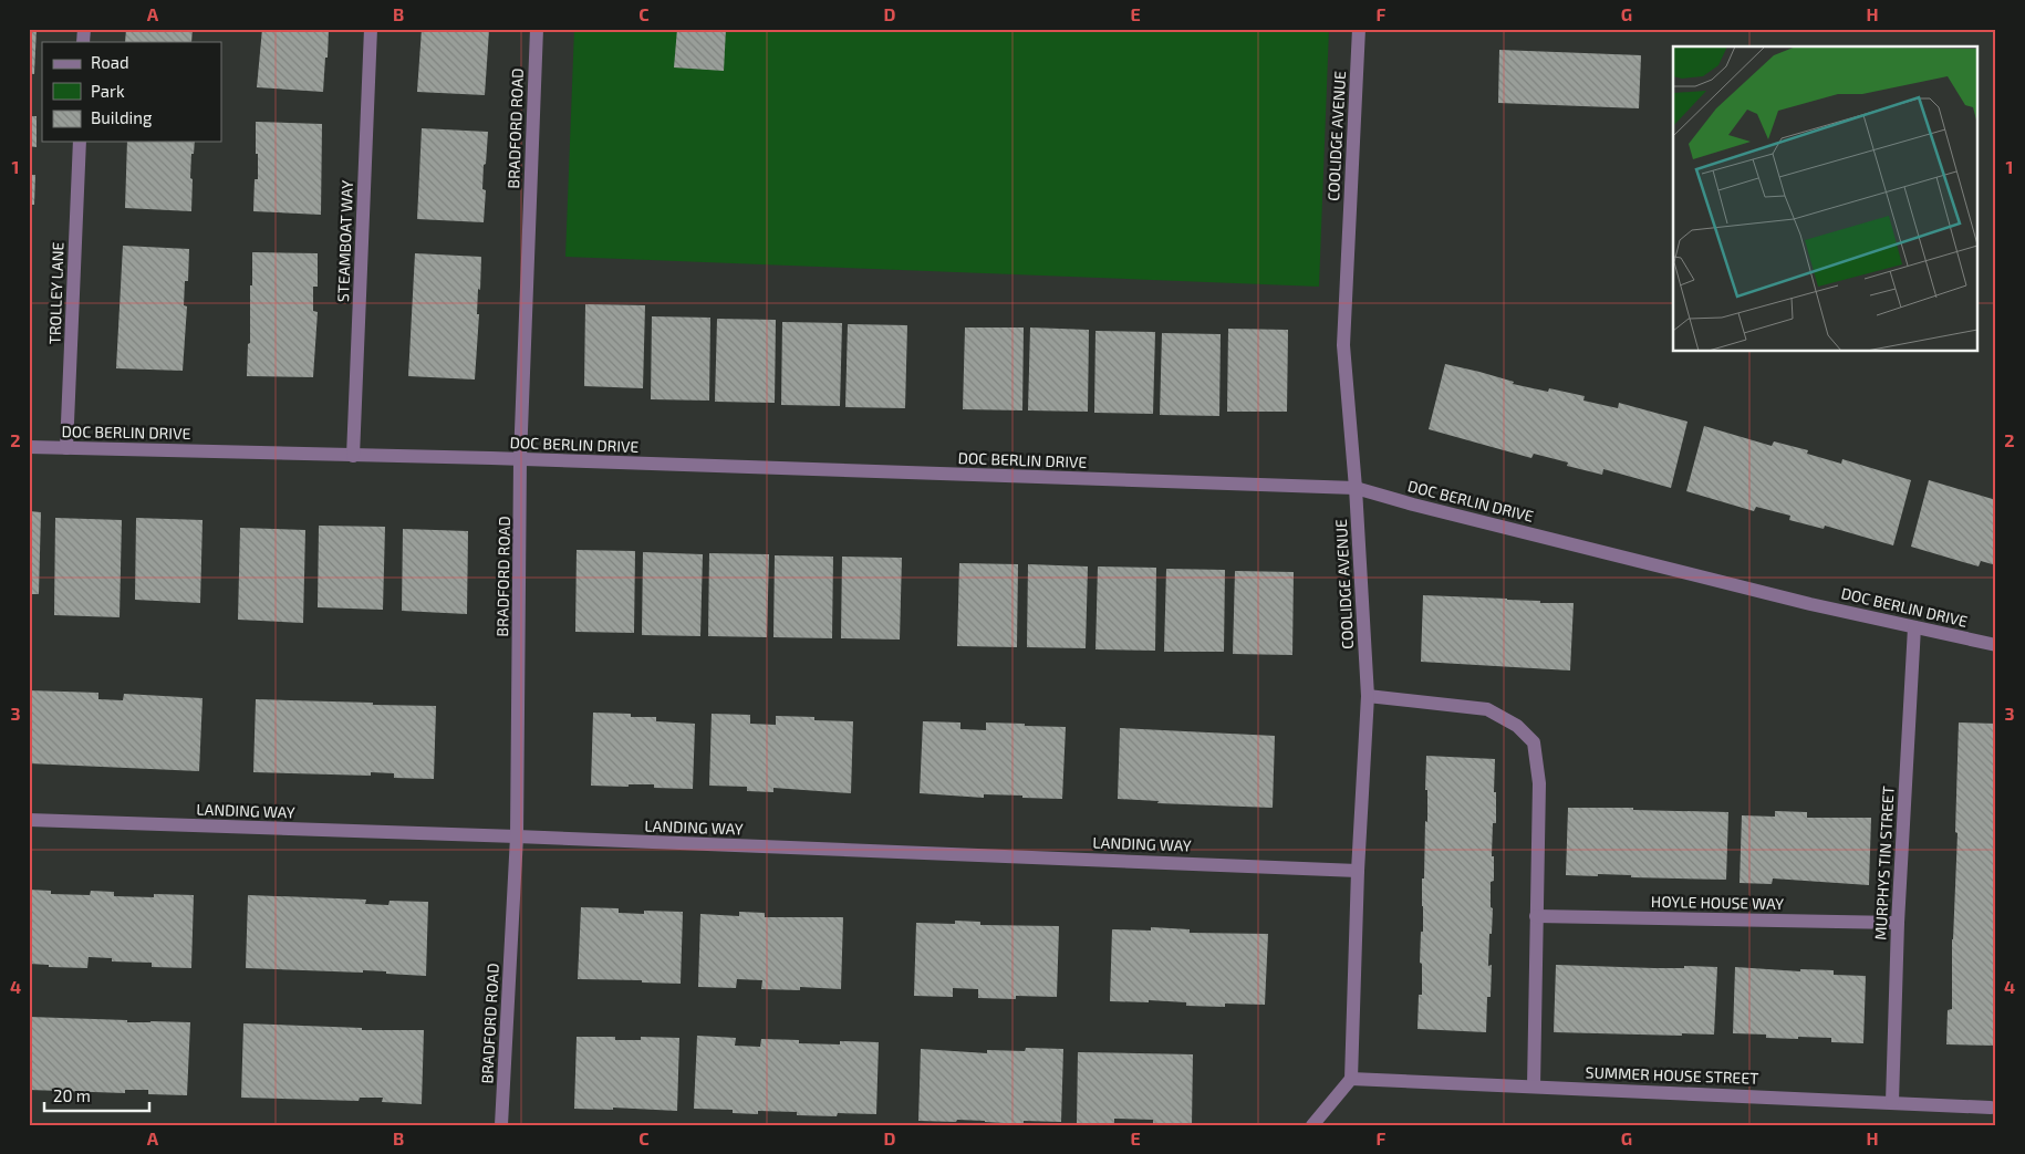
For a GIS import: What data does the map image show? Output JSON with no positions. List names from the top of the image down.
{
  "streets": {
    "street": [
      "BRADFORD ROAD",
      "COOLIDGE AVENUE",
      "STEAMBOAT WAY",
      "TROLLEY LANE",
      "DOC BERLIN DRIVE",
      "LANDING WAY",
      "MURPHYS TIN STREET",
      "HOYLE HOUSE WAY",
      "SUMMER HOUSE STREET"
    ]
  },
  "crossings": [
    ["BRADFORD ROAD", "DOC BERLIN DRIVE"],
    ["BRADFORD ROAD", "LANDING WAY"],
    ["COOLIDGE AVENUE", "DOC BERLIN DRIVE"],
    ["COOLIDGE AVENUE", "LANDING WAY"],
    ["COOLIDGE AVENUE", "SUMMER HOUSE STREET"],
    ["STEAMBOAT WAY", "DOC BERLIN DRIVE"],
    ["TROLLEY LANE", "DOC BERLIN DRIVE"],
    ["DOC BERLIN DRIVE", "MURPHYS TIN STREET"],
    ["MURPHYS TIN STREET", "HOYLE HOUSE WAY"],
    ["MURPHYS TIN STREET", "SUMMER HOUSE STREET"]
  ],
  "legend": ["Road", "Park", "Building"],
  "scale_bar": "20 m",
  "grid": {
    "columns": [
      "A",
      "B",
      "C",
      "D",
      "E",
      "F",
      "G",
      "H"
    ],
    "rows": [
      "1",
      "2",
      "3",
      "4"
    ]
  }
}
